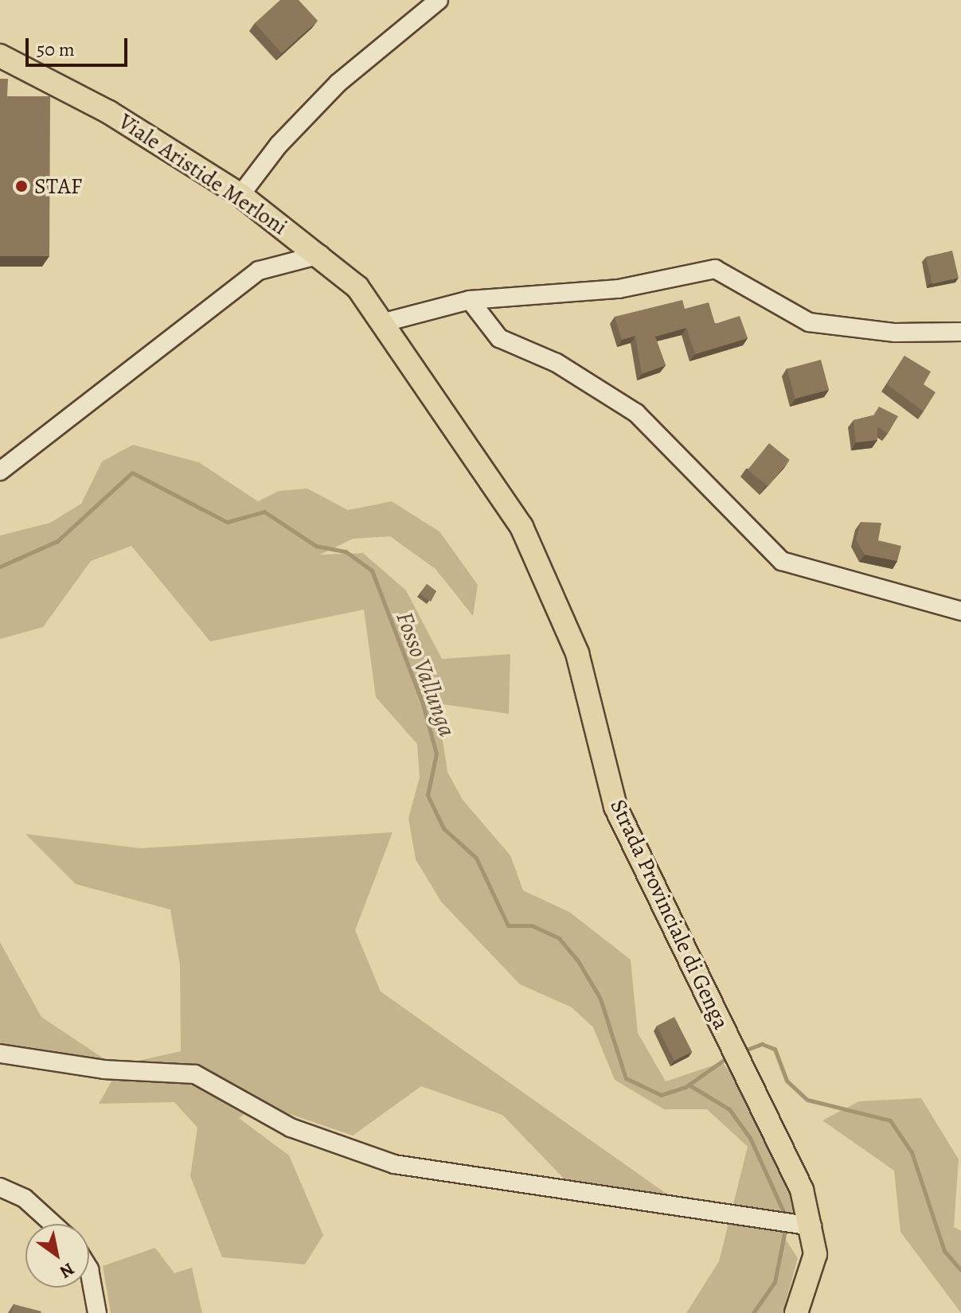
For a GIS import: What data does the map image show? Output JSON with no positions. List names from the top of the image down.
{
  "streets": {
    "main road": ["Viale Aristide Merloni", "Strada Provinciale di Genga"]
  },
  "crossings": [
    ["Viale Aristide Merloni", "Strada Provinciale di Genga"]
  ],
  "water": ["Fosso Vallunga"],
  "places": ["STAF"],
  "scale_bar": "50 m",
  "north": "bottom right"
}
